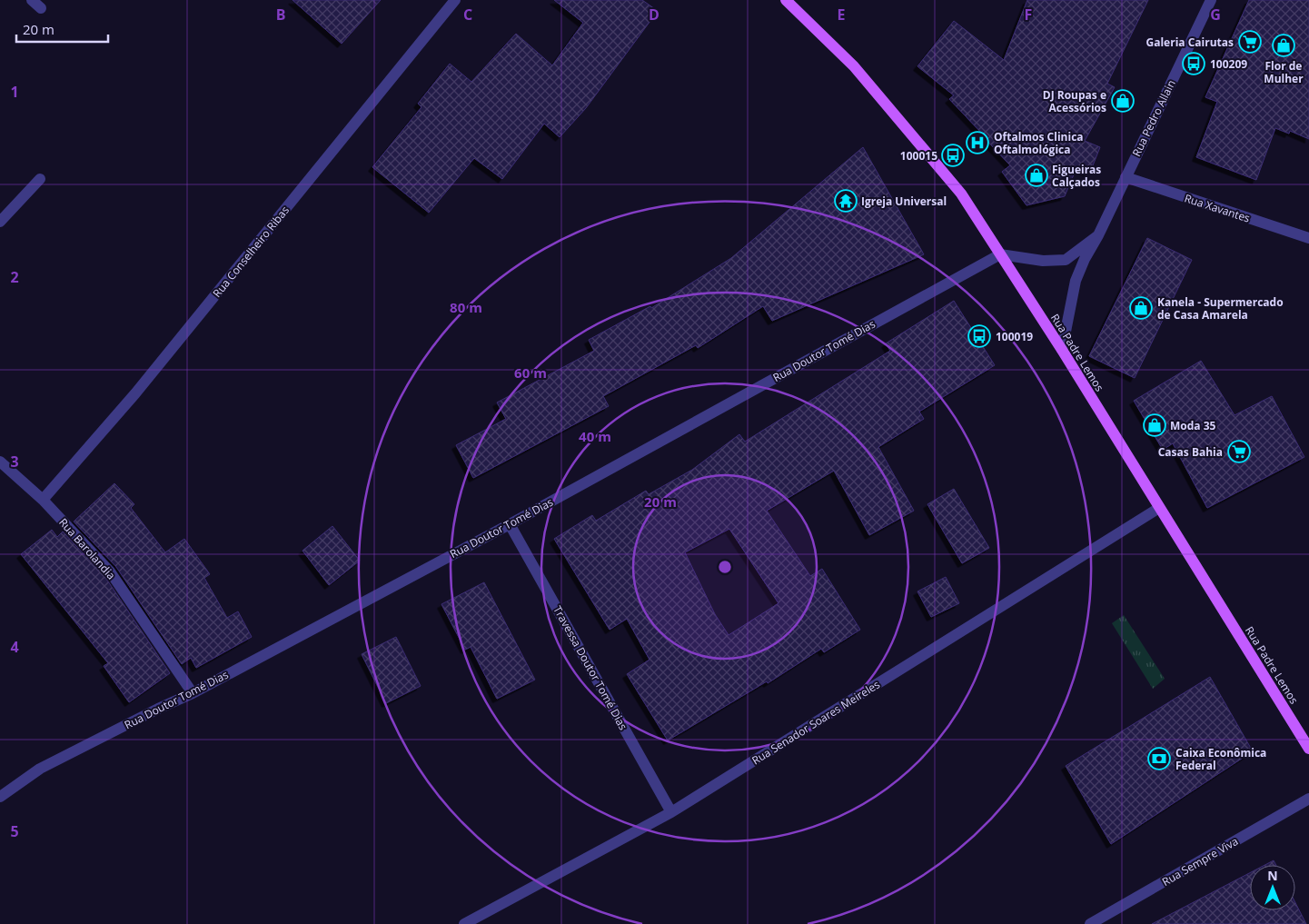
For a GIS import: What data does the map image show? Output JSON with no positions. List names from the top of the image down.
{
  "streets": {
    "main road": ["Rua Padre Lemos"],
    "street": [
      "Rua Pedro Allain",
      "Rua Xavantes",
      "Rua Conselheiro Ribas",
      "Rua Doutor Tomé Dias",
      "Rua Barolandia",
      "Travessa Doutor Tomé Dias",
      "Rua Senador Soares Meireles",
      "Rua Sempre Viva"
    ]
  },
  "crossings": [
    ["Rua Pedro Allain", "Rua Xavantes"],
    ["Rua Pedro Allain", "Rua Doutor Tomé Dias"],
    ["Rua Pedro Allain", "Rua Padre Lemos"],
    ["Rua Conselheiro Ribas", "Rua Barolandia"],
    ["Rua Doutor Tomé Dias", "Rua Padre Lemos"],
    ["Rua Doutor Tomé Dias", "Rua Barolandia"],
    ["Rua Doutor Tomé Dias", "Travessa Doutor Tomé Dias"],
    ["Rua Padre Lemos", "Rua Senador Soares Meireles"],
    ["Travessa Doutor Tomé Dias", "Rua Senador Soares Meireles"]
  ],
  "places": {
    "supermarket": ["Galeria Cairutas", "Casas Bahia"],
    "shop": [
      "Flor de Mulher",
      "DJ Roupas e Acessórios",
      "Figueiras Calçados",
      "Kanela - Supermercado de Casa Amarela",
      "Moda 35"
    ],
    "bus stop": ["100209", "100015", "100019"],
    "hospital": ["Oftalmos Clinica Oftalmológica"],
    "temple": ["Igreja Universal"],
    "bank": ["Caixa Econômica Federal"]
  },
  "scale_bar": "20 m",
  "north": "top",
  "grid": {
    "columns": [
      "B",
      "C",
      "D",
      "E",
      "F",
      "G"
    ],
    "rows": [
      "1",
      "2",
      "3",
      "4",
      "5"
    ]
  },
  "rings": [
    "80 m",
    "60 m",
    "40 m",
    "20 m"
  ]
}
